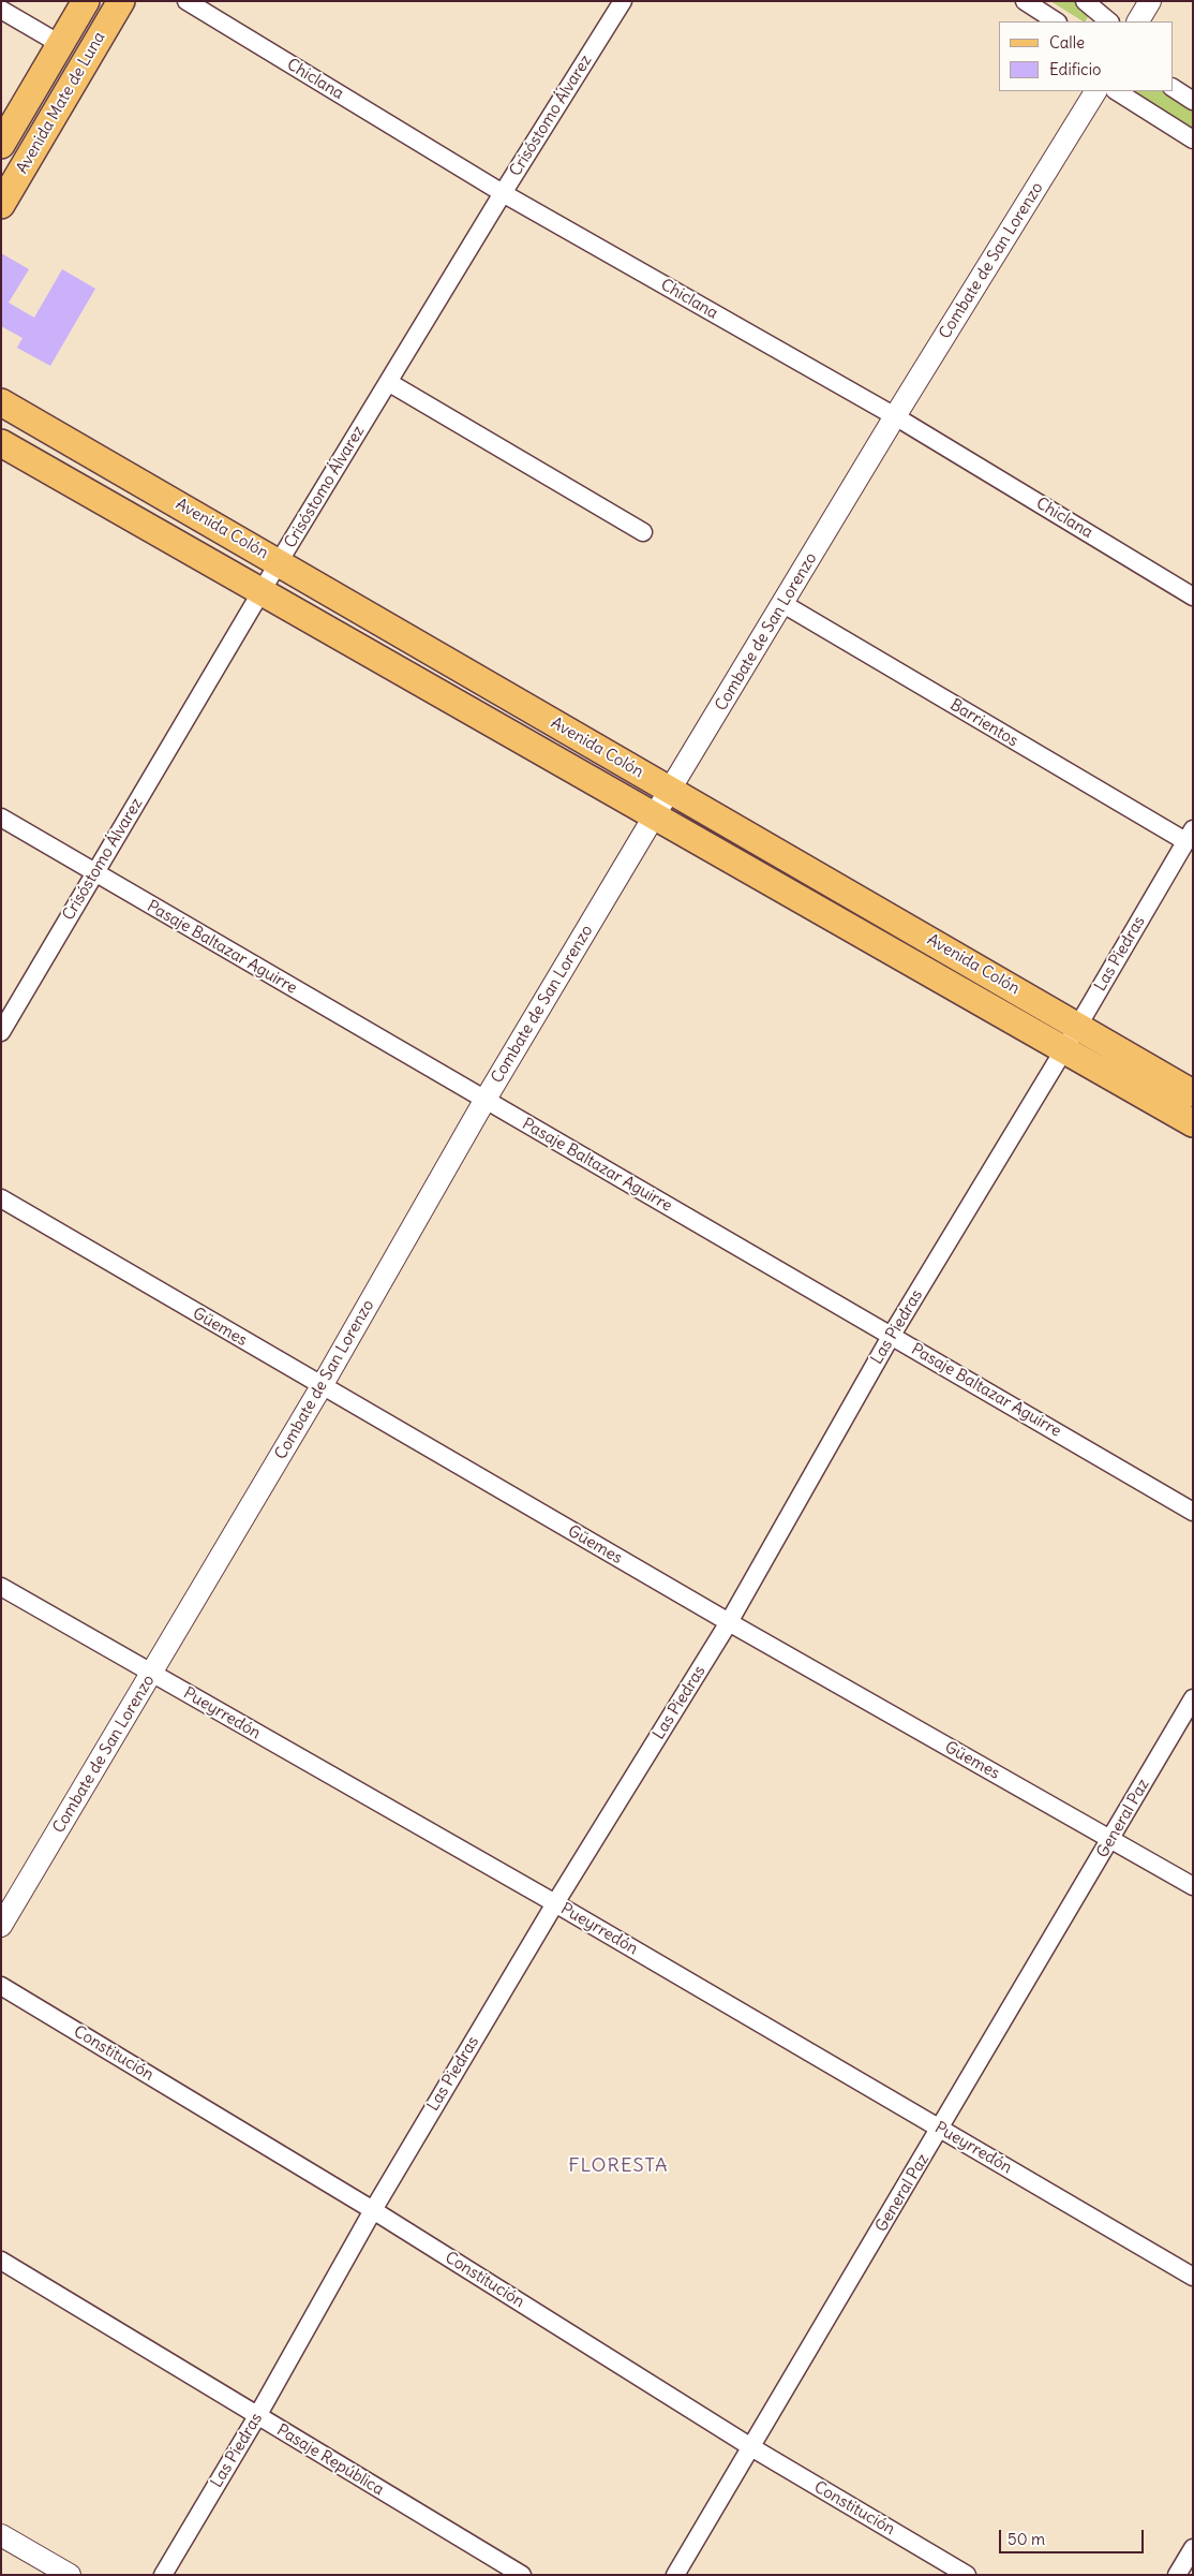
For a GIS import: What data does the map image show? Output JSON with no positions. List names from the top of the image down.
{
  "streets": {
    "main road": ["Avenida Mate de Luna", "Avenida Colón"],
    "street": [
      "Chiclana",
      "Crisóstomo Álvarez",
      "Combate de San Lorenzo",
      "Barrientos",
      "Pasaje Baltazar Aguirre",
      "Las Piedras",
      "Güemes",
      "Pueyrredón",
      "General Paz",
      "Constitución",
      "Pasaje República"
    ]
  },
  "crossings": [
    ["Chiclana", "Crisóstomo Álvarez"],
    ["Chiclana", "Combate de San Lorenzo"],
    ["Crisóstomo Álvarez", "Avenida Colón"],
    ["Crisóstomo Álvarez", "Pasaje Baltazar Aguirre"],
    ["Combate de San Lorenzo", "Avenida Colón"],
    ["Combate de San Lorenzo", "Barrientos"],
    ["Combate de San Lorenzo", "Pasaje Baltazar Aguirre"],
    ["Combate de San Lorenzo", "Güemes"],
    ["Combate de San Lorenzo", "Pueyrredón"],
    ["Avenida Colón", "Las Piedras"],
    ["Barrientos", "Las Piedras"],
    ["Pasaje Baltazar Aguirre", "Las Piedras"],
    ["Las Piedras", "Güemes"],
    ["Las Piedras", "Pueyrredón"],
    ["Las Piedras", "Constitución"],
    ["Las Piedras", "Pasaje República"],
    ["Güemes", "General Paz"],
    ["Pueyrredón", "General Paz"],
    ["General Paz", "Constitución"]
  ],
  "districts": ["FLORESTA"],
  "legend": ["Calle", "Edificio"],
  "scale_bar": "50 m"
}
